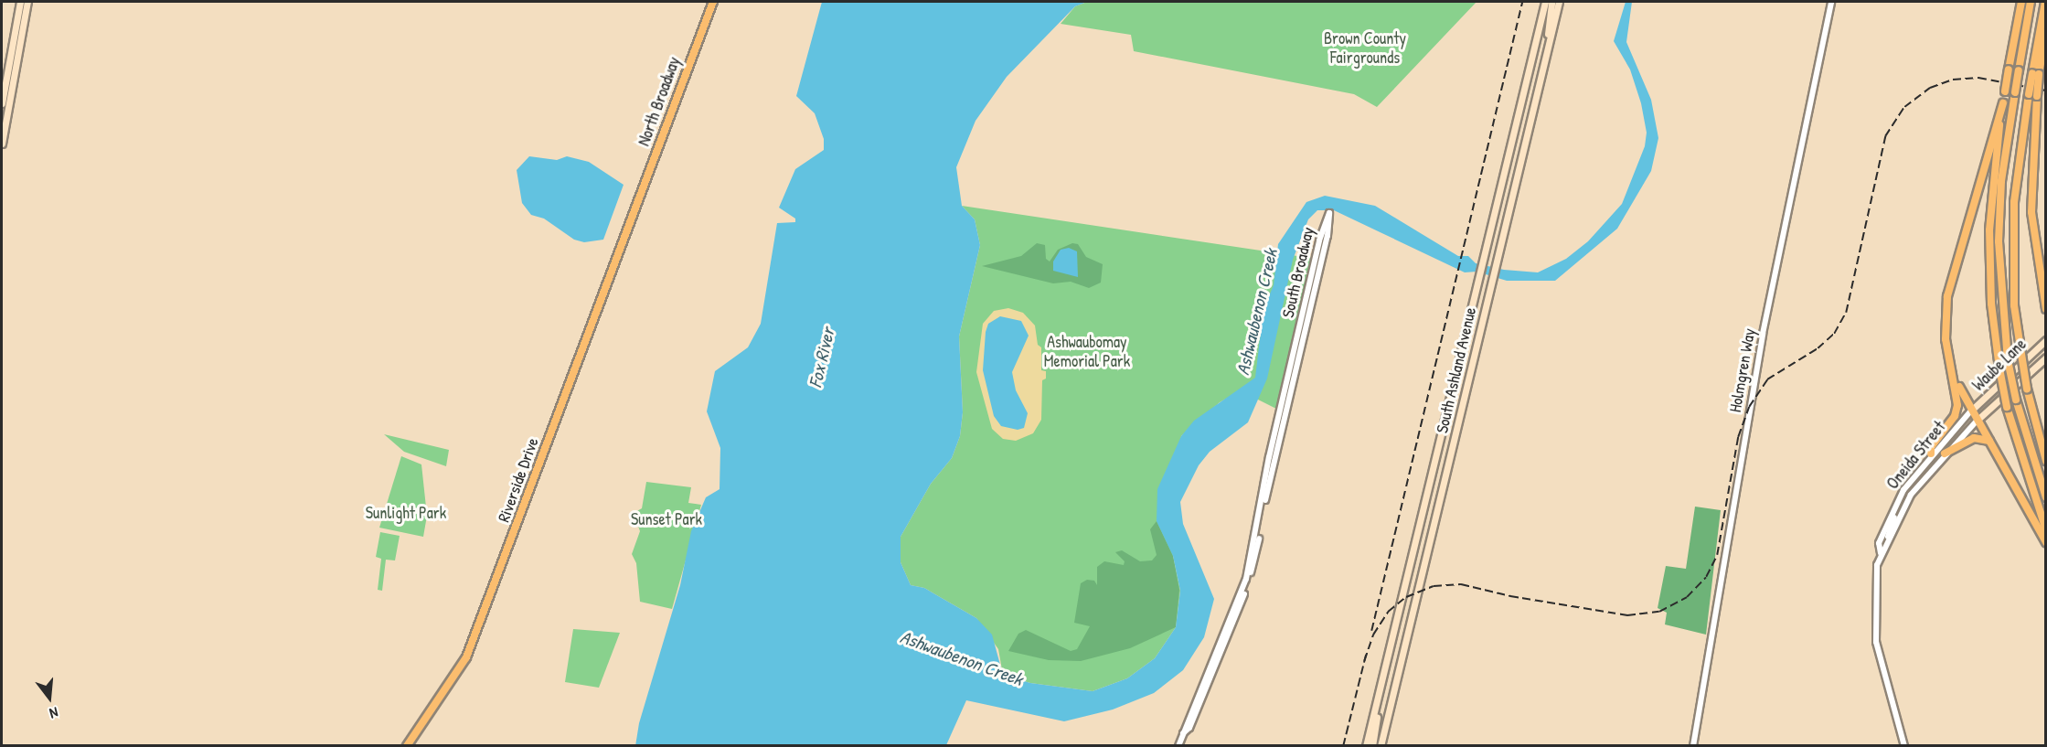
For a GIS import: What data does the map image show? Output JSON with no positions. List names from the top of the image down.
{
  "streets": {
    "main road": [
      "North Broadway",
      "Waube Lane",
      "South Ashland Avenue",
      "Riverside Drive"
    ],
    "street": ["South Broadway", "Holmgren Way", "Oneida Street"]
  },
  "crossings": [
    ["North Broadway", "Riverside Drive"],
    ["Waube Lane", "Oneida Street"]
  ],
  "water": ["Ashwaubenon Creek", "Fox River"],
  "parks": [
    "Brown County Fairgrounds",
    "Ashwaubomay Memorial Park",
    "Sunlight Park",
    "Sunset Park"
  ],
  "north": "bottom"
}
